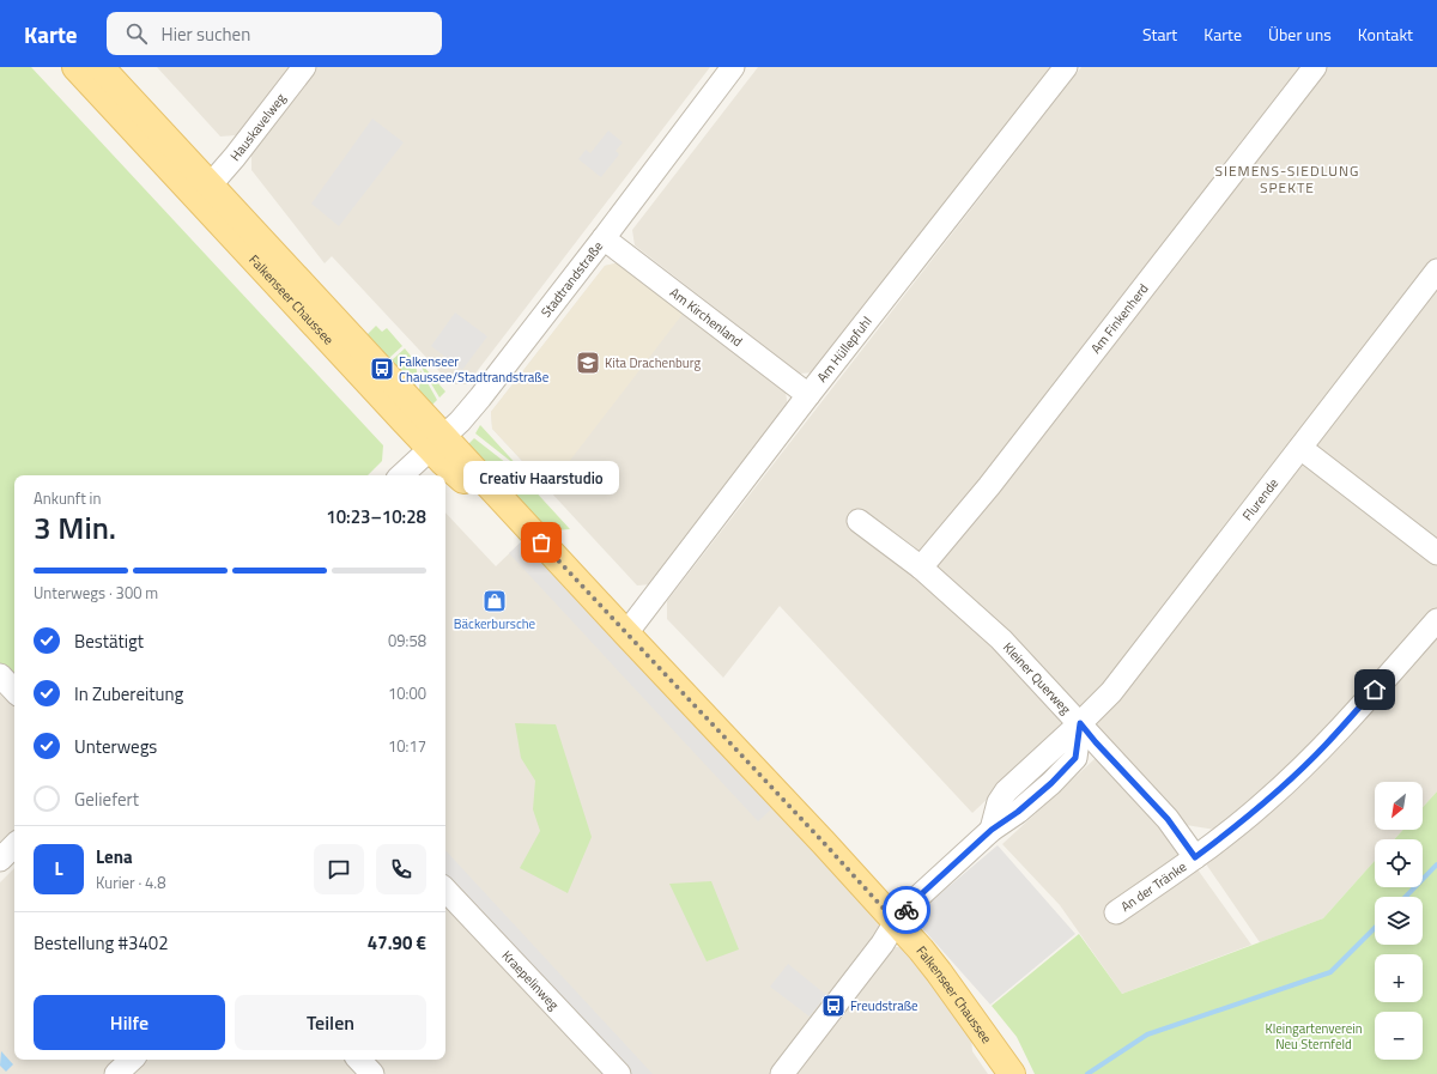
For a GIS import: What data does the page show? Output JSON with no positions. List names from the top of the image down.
{
  "streets": {
    "main road": ["Falkenseer Chaussee"],
    "street": [
      "Hauskavelweg",
      "Stadtrandstraße",
      "Am Kirchenland",
      "Am Finkenherd",
      "Am Hüllepfuhl",
      "Flurende",
      "Kleiner Querweg",
      "An der Tränke",
      "Kraepelinweg"
    ]
  },
  "crossings": [
    ["Hauskavelweg", "Falkenseer Chaussee"],
    ["Stadtrandstraße", "Falkenseer Chaussee"],
    ["Stadtrandstraße", "Am Kirchenland"],
    ["Falkenseer Chaussee", "Am Hüllepfuhl"],
    ["Am Kirchenland", "Am Hüllepfuhl"],
    ["Am Finkenherd", "Kleiner Querweg"],
    ["Flurende", "Kleiner Querweg"],
    ["Kleiner Querweg", "An der Tränke"]
  ],
  "districts": ["SIEMENS-SIEDLUNG SPEKTE"],
  "parks": ["Kleingartenverein Neu Sternfeld"],
  "places": {
    "school or university": ["Kita Drachenburg"],
    "bus stop": ["Falkenseer Chaussee/Stadtrandstraße", "Freudstraße"],
    "other": ["Creativ Haarstudio"],
    "shop": ["Bäckerbursche"]
  },
  "north": "bottom left",
  "page": {
    "header": "Karte",
    "search": "Hier suchen",
    "nav": [
      "Start",
      "Karte",
      "Über uns",
      "Kontakt"
    ],
    "bubble": "Creativ Haarstudio",
    "heading": ["3 Min.", "Ankunft in", "10:23–10:28"],
    "panel": [
      "Lena",
      "Kurier · 4.8",
      "Bestellung #3402",
      "47.90 €"
    ],
    "bar": "Unterwegs · 300 m",
    "list": [
      ["Bestätigt", "09:58"],
      ["In Zubereitung", "10:00"],
      ["Unterwegs", "10:17"],
      "Geliefert"
    ],
    "map_buttons": ["+", "−"],
    "round": "L",
    "buttons": ["Hilfe", "Teilen"]
  }
}
